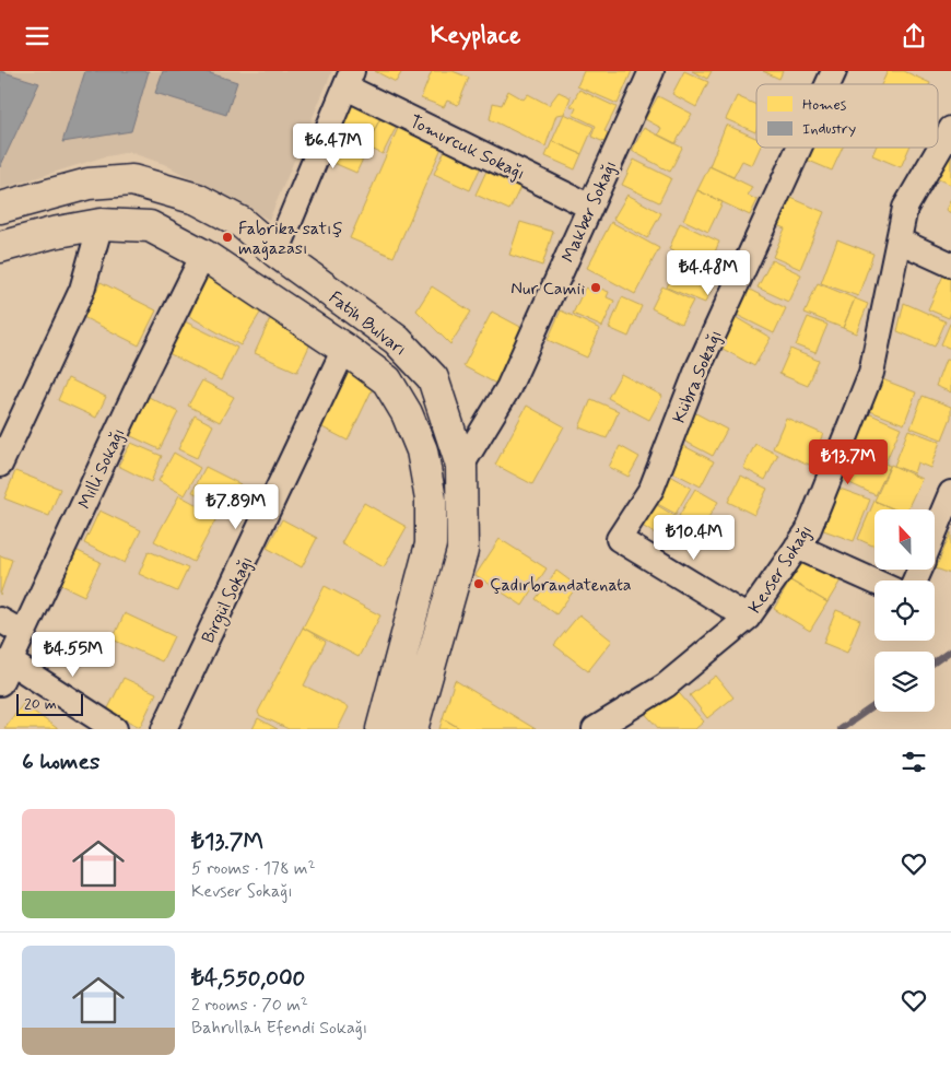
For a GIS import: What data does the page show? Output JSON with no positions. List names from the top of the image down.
{
  "streets": {
    "main road": ["Fatih Bulvarı"],
    "street": [
      "Tomurcuk Sokağı",
      "Makber Sokağı",
      "Kübra Sokağı",
      "Milli Sokağı",
      "Kevser Sokağı",
      "Birgül Sokağı"
    ]
  },
  "crossings": [
    ["Tomurcuk Sokağı", "Makber Sokağı"],
    ["Makber Sokağı", "Fatih Bulvarı"],
    ["Fatih Bulvarı", "Milli Sokağı"],
    ["Fatih Bulvarı", "Birgül Sokağı"],
    ["Kübra Sokağı", "Kevser Sokağı"]
  ],
  "places": ["Fabrika satış mağazası", "Nur Camii", "Çadırbrandatenata"],
  "legend": ["Homes", "Industry"],
  "scale_bar": "20 m",
  "north": "top",
  "page": {
    "header": "Keyplace",
    "price": [
      "₺6.47M",
      "₺4.48M",
      "₺13.7M",
      "₺7.89M",
      "₺10.4M",
      "₺4.55M"
    ],
    "scale": "20 m",
    "heading": "6 homes",
    "list": [
      {
        "name": "₺13.7M",
        "note": "5 rooms · 178 m² · Kevser Sokağı"
      },
      {
        "name": "₺4,550,000",
        "note": "2 rooms · 70 m² · Bahrullah Efendi Sokağı"
      }
    ]
  }
}
